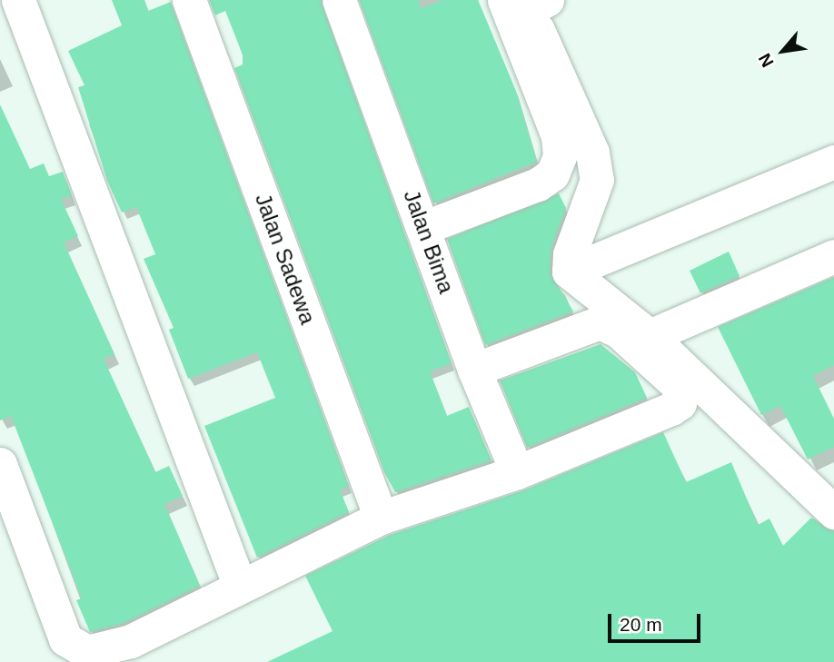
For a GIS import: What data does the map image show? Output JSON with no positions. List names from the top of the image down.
{
  "streets": {
    "street": ["Jalan Bima", "Jalan Sadewa"]
  },
  "scale_bar": "20 m",
  "north": "bottom left"
}
